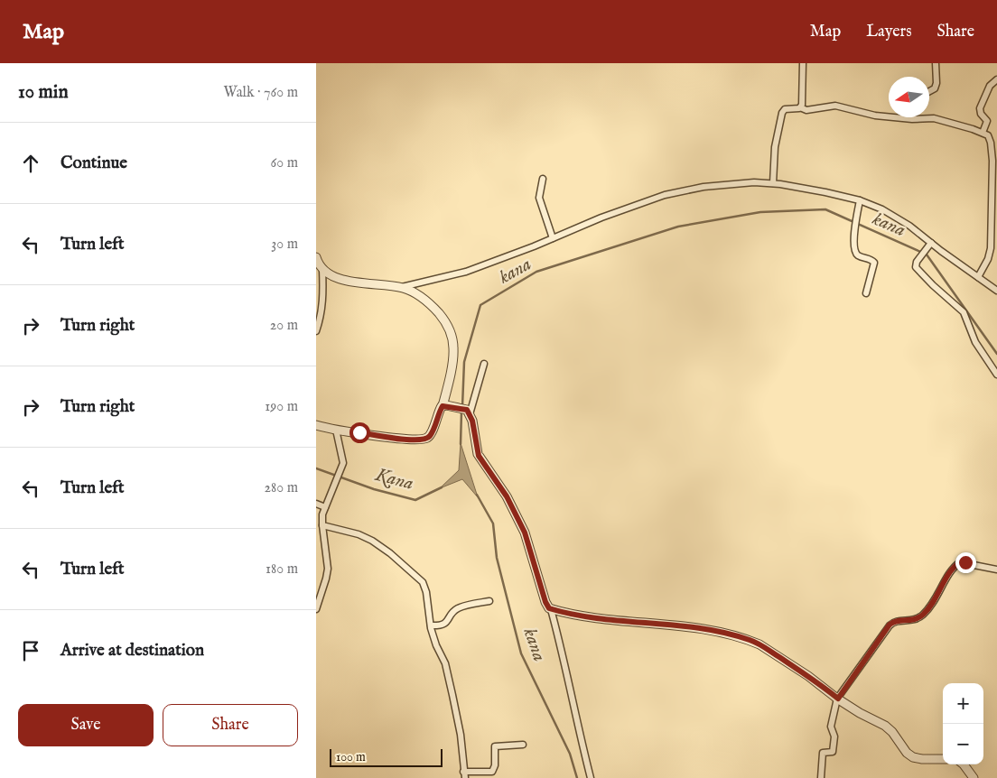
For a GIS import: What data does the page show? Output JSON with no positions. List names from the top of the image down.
{
  "water": ["kana", "Kana"],
  "scale_bar": "100 m",
  "north": "left",
  "page": {
    "header": "Map",
    "nav": ["Map", "Layers", "Share"],
    "heading": ["10 min", "Walk · 760 m"],
    "list": [
      ["Continue", "60 m"],
      ["Turn left", "30 m"],
      ["Turn right", "20 m"],
      ["Turn right", "190 m"],
      ["Turn left", "280 m"],
      ["Turn left", "180 m"],
      "Arrive at destination"
    ],
    "map_buttons": ["+", "−"],
    "buttons": ["Save", "Share"],
    "scale": "100 m"
  }
}
